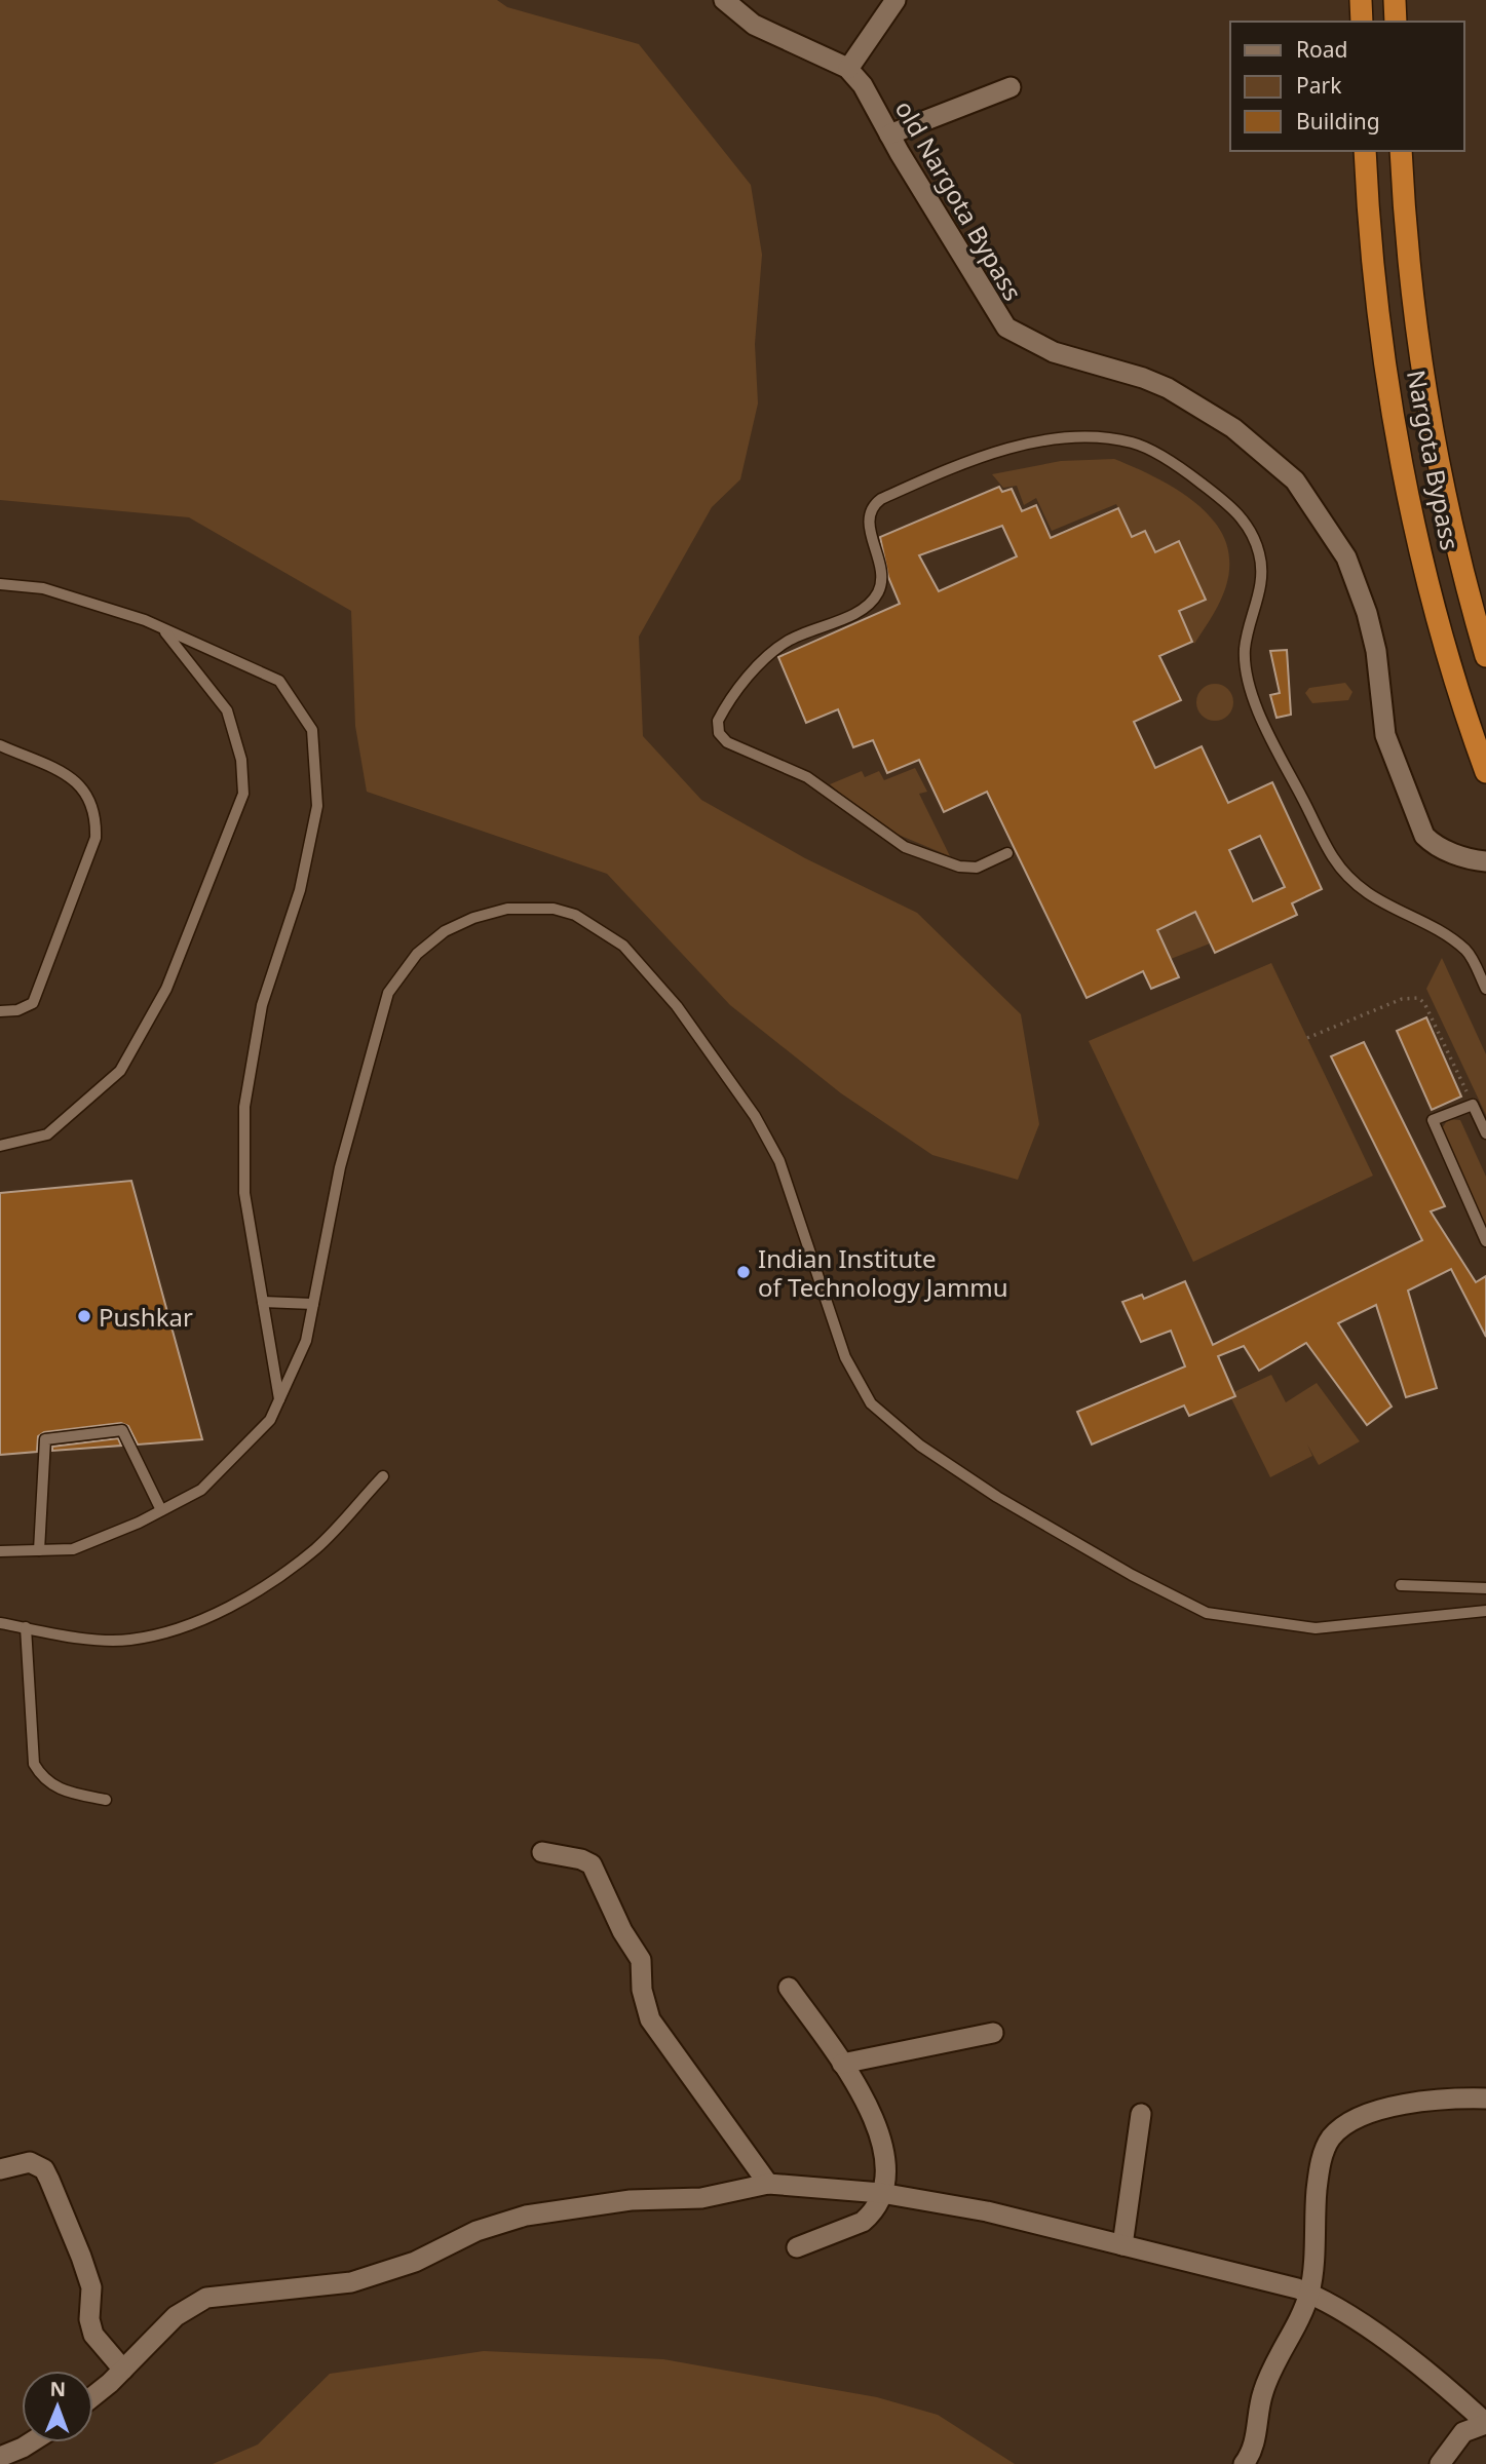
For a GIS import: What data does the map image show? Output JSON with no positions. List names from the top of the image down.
{
  "streets": {
    "highway": ["Nargota Bypass"],
    "street": ["old Nargota Bypass"]
  },
  "places": ["Indian Institute of Technology Jammu", "Pushkar"],
  "legend": ["Road", "Park", "Building"],
  "north": "top"
}
